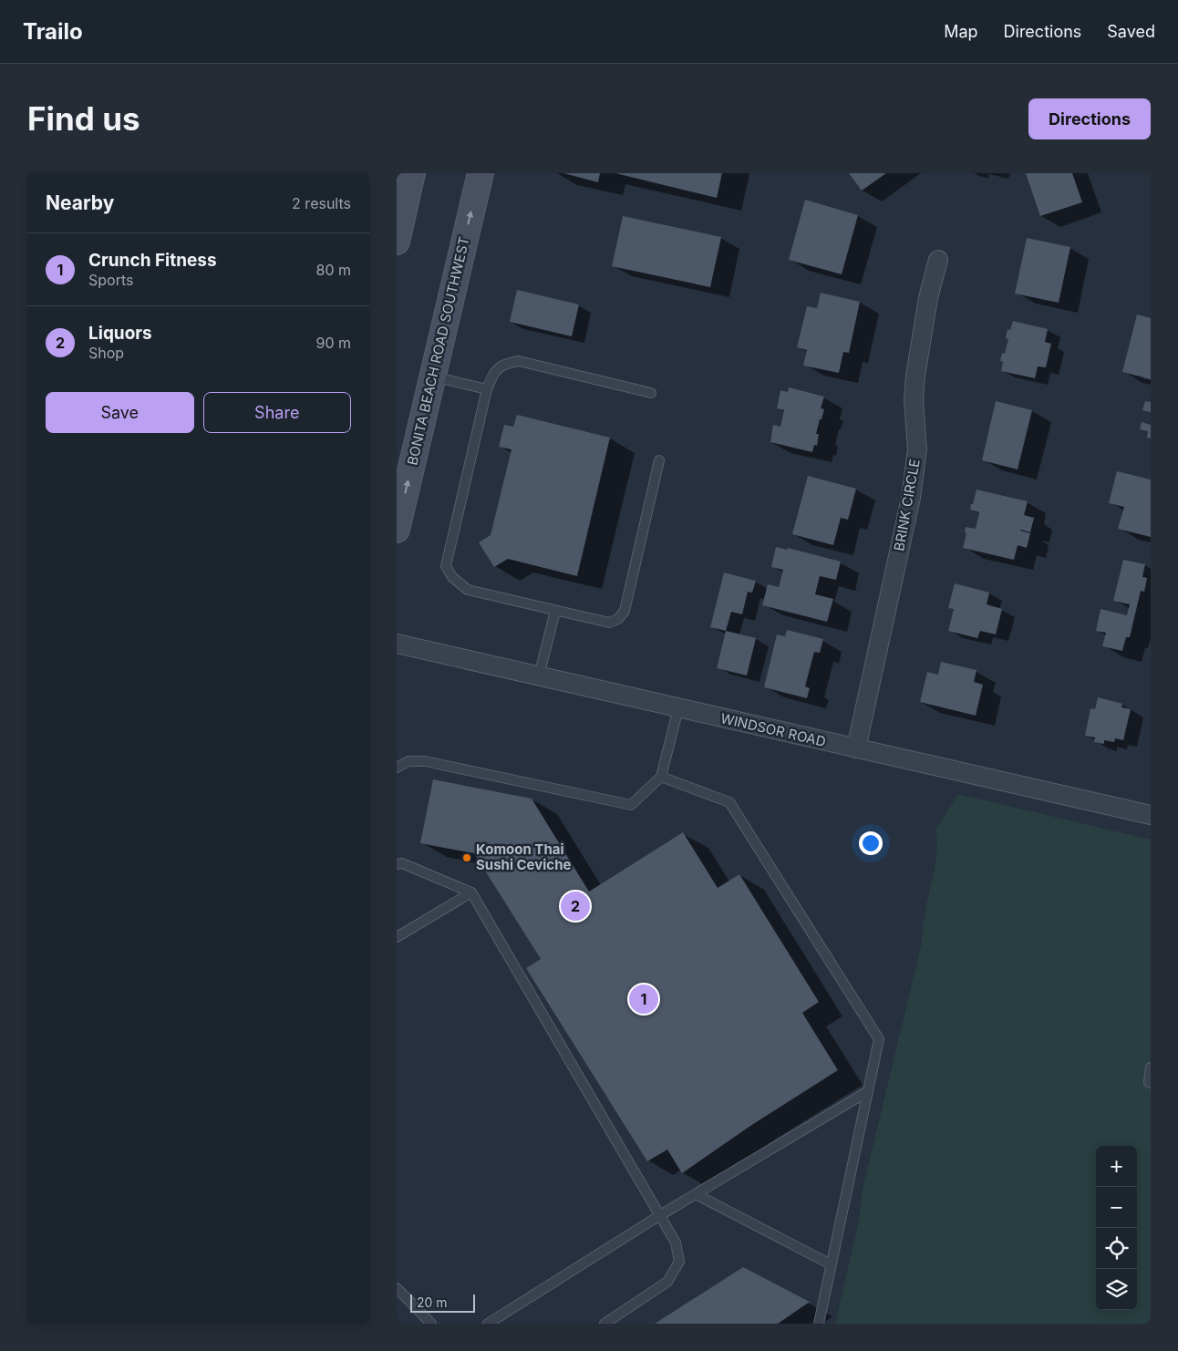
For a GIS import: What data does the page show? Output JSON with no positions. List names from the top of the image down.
{
  "streets": {
    "main road": ["BONITA BEACH ROAD SOUTHWEST"],
    "street": ["BRINK CIRCLE", "WINDSOR ROAD"]
  },
  "crossings": [
    ["BRINK CIRCLE", "WINDSOR ROAD"]
  ],
  "one_way": ["BONITA BEACH ROAD SOUTHWEST"],
  "places": ["Komoon Thai Sushi Ceviche"],
  "scale_bar": "20 m",
  "page": {
    "header": "Trailo",
    "nav": ["Map", "Directions", "Saved"],
    "buttons": [
      "Directions",
      ["Save", "Share"]
    ],
    "title": "Find us",
    "heading": ["Nearby", "2 results"],
    "list": [
      {
        "mark": "1",
        "name": "Crunch Fitness",
        "note": "Sports",
        "value": "80 m"
      },
      {
        "mark": "2",
        "name": "Liquors",
        "note": "Shop",
        "value": "90 m"
      }
    ],
    "pins": ["2", "1"],
    "map_buttons": ["+", "−"],
    "scale": "20 m"
  }
}
